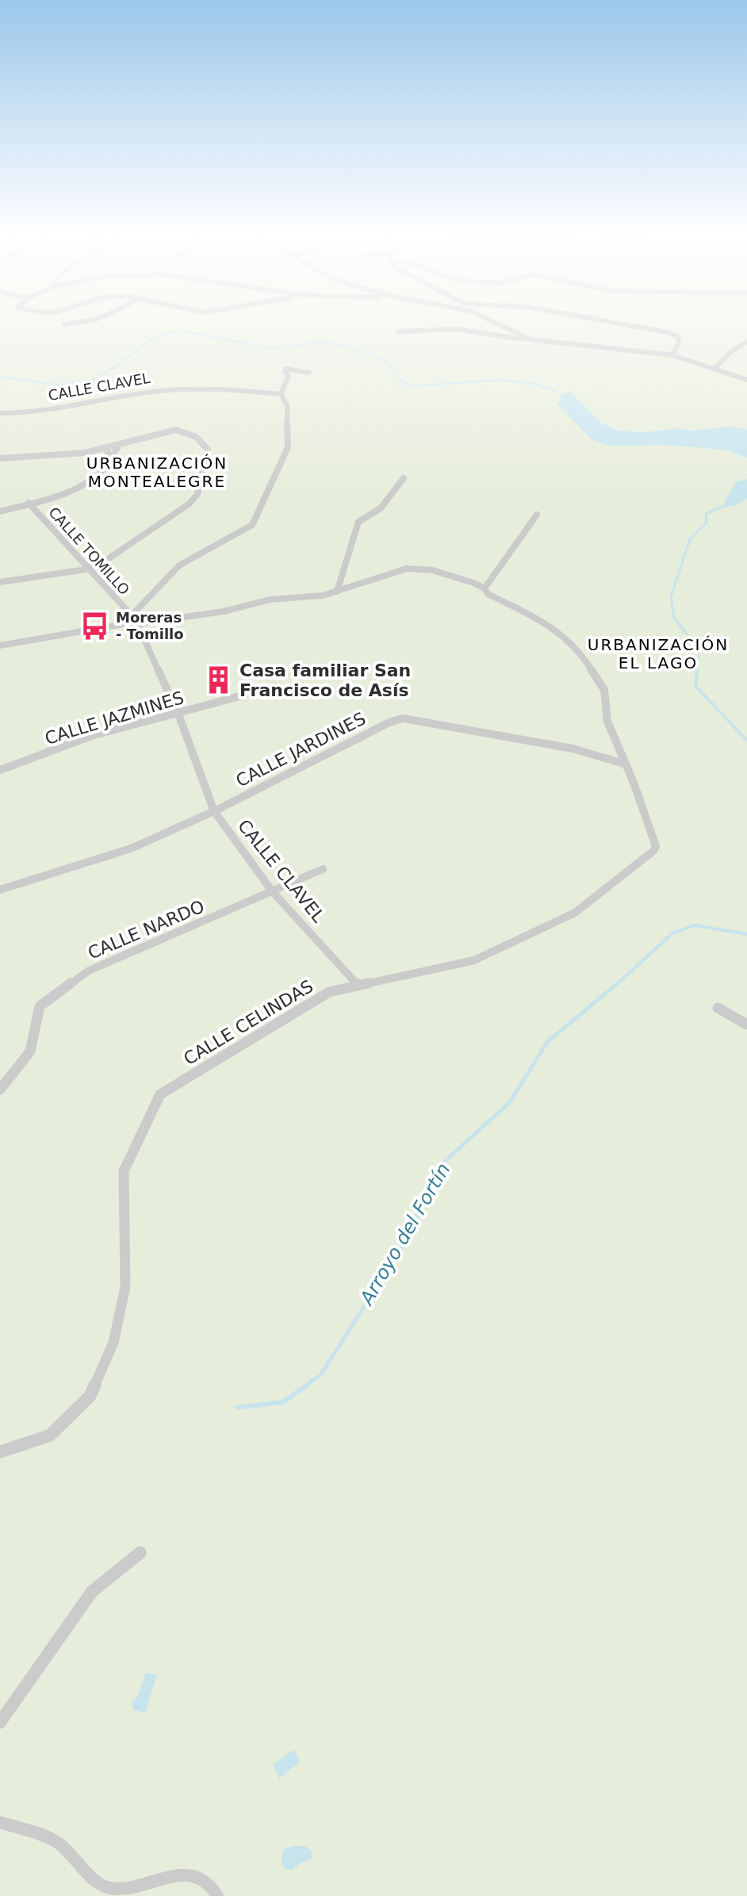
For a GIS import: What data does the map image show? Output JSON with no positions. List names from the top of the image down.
{
  "streets": {
    "street": [
      "CALLE CLAVEL",
      "CALLE TOMILLO",
      "CALLE JAZMINES",
      "CALLE JARDINES",
      "CALLE NARDO",
      "CALLE CELINDAS"
    ]
  },
  "crossings": [
    ["CALLE CLAVEL", "CALLE TOMILLO"],
    ["CALLE CLAVEL", "CALLE JAZMINES"],
    ["CALLE CLAVEL", "CALLE JARDINES"],
    ["CALLE CLAVEL", "CALLE NARDO"],
    ["CALLE CLAVEL", "CALLE CELINDAS"],
    ["CALLE TOMILLO", "CALLE CELINDAS"],
    ["CALLE JARDINES", "CALLE CELINDAS"]
  ],
  "districts": ["URBANIZACIÓN MONTEALEGRE", "URBANIZACIÓN EL LAGO"],
  "water": ["Arroyo del Fortín"],
  "places": {
    "bus stop": ["Moreras - Tomillo"],
    "building": ["Casa familiar San Francisco de Asís"]
  }
}
